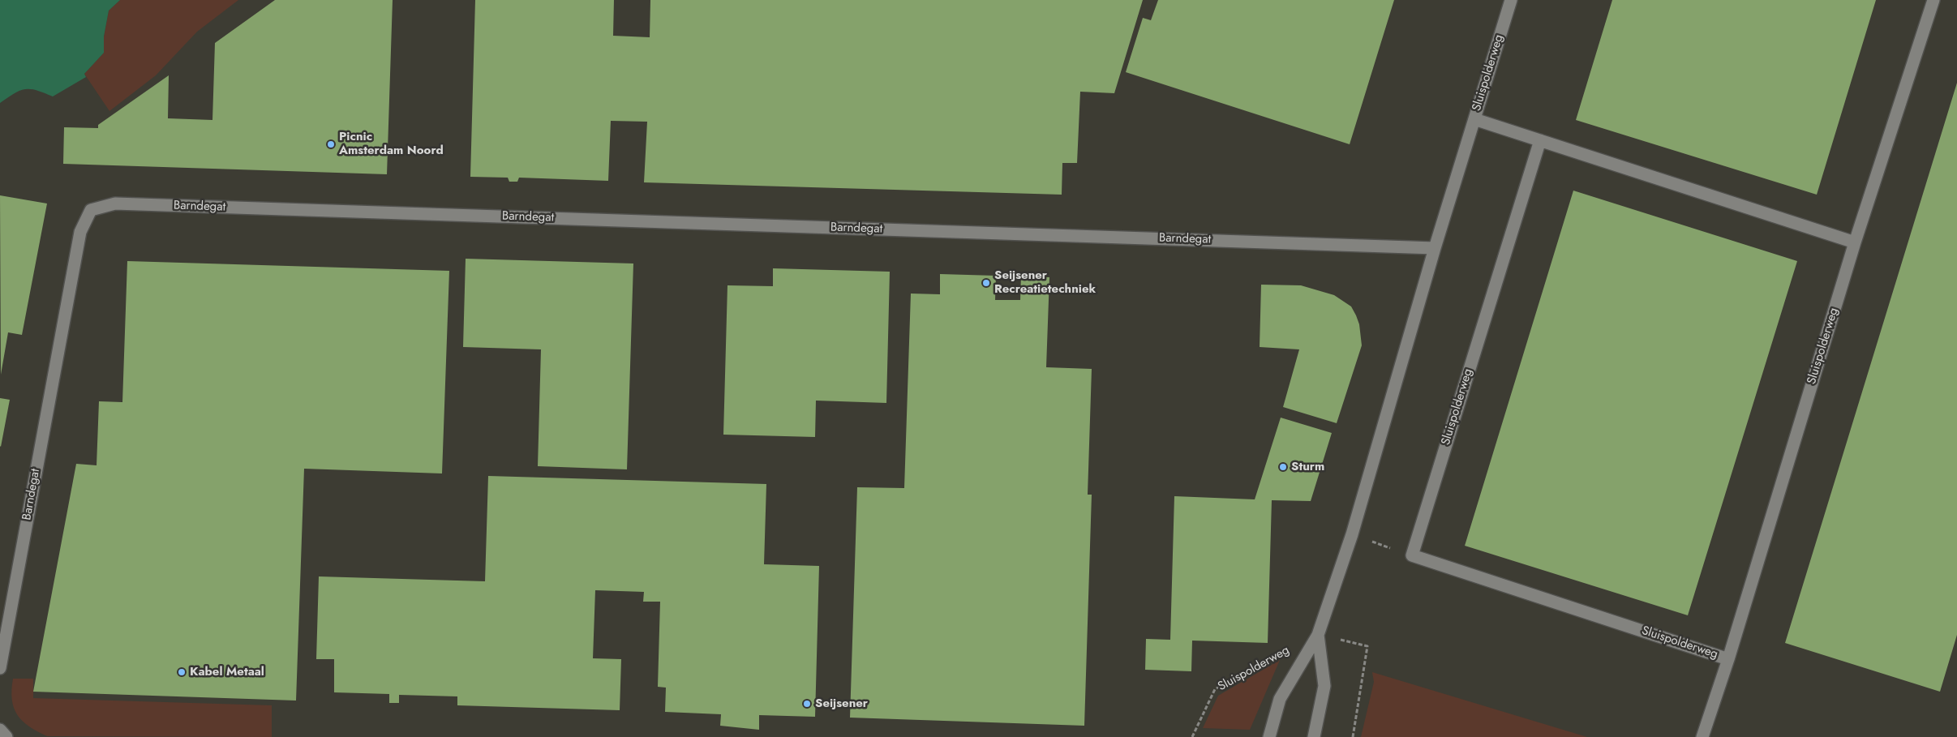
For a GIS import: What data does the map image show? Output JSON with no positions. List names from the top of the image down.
{
  "streets": {
    "street": ["Sluispolderweg", "Barndegat"]
  },
  "crossings": [
    ["Sluispolderweg", "Barndegat"]
  ],
  "places": [
    "Picnic Amsterdam Noord",
    "Seijsener Recreatietechniek",
    "Sturm",
    "Kabel Metaal",
    "Seijsener"
  ]
}
